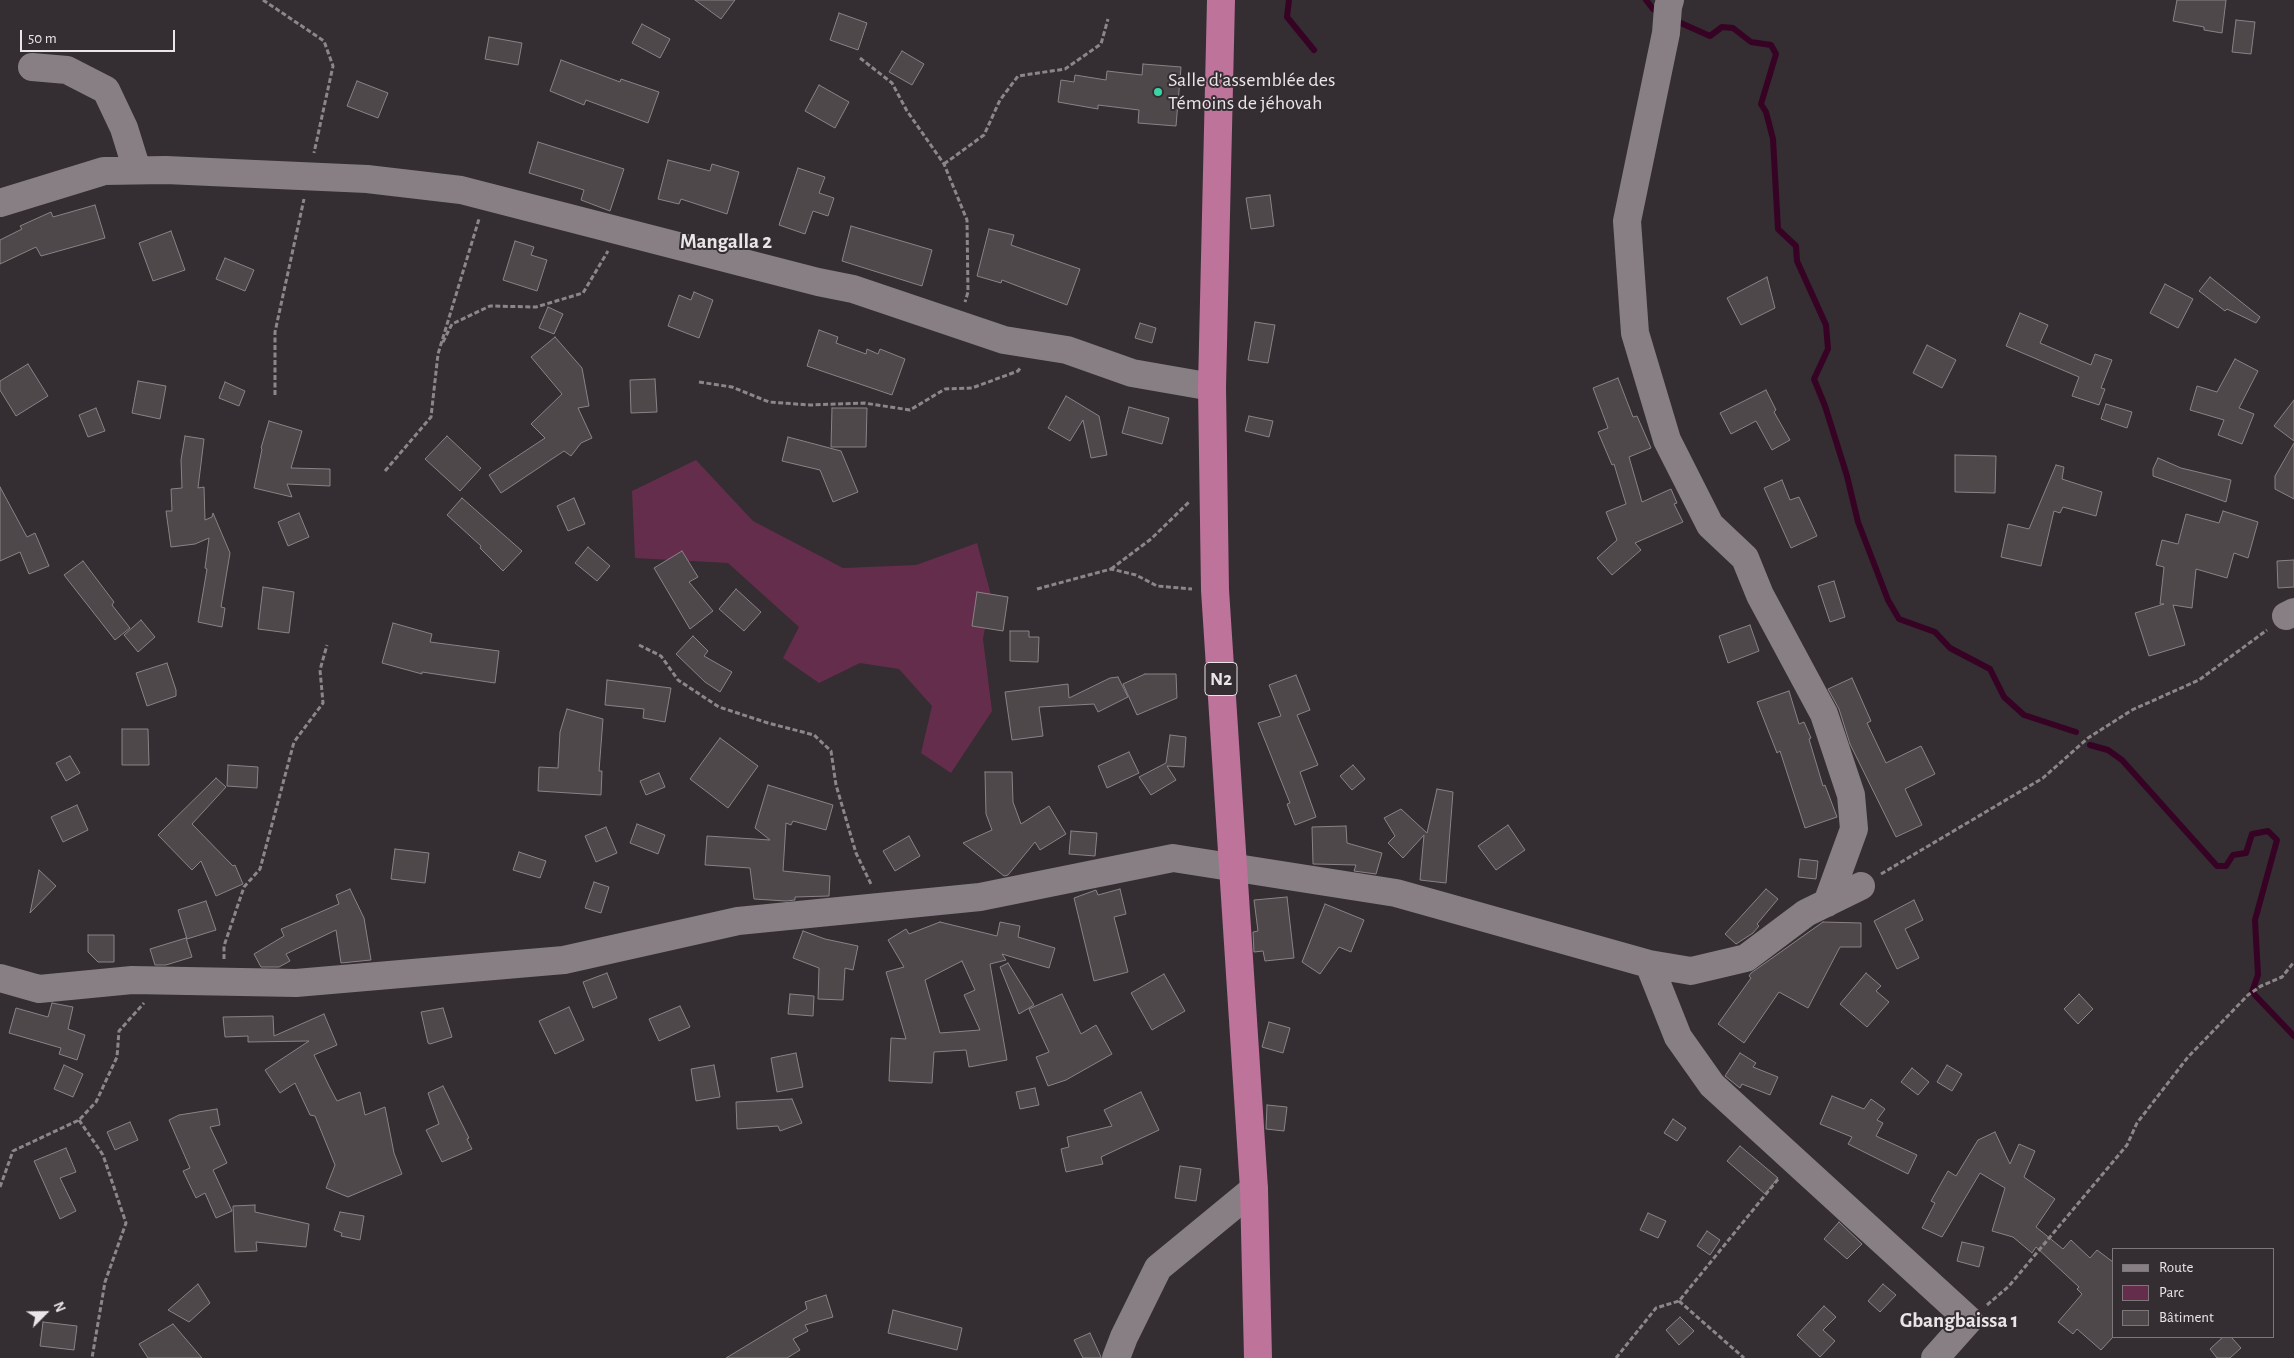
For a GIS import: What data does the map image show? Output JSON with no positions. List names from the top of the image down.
{
  "streets": {
    "highway": ["N2"]
  },
  "districts": ["Mangalla 2", "Gbangbaissa 1"],
  "places": ["Salle d'assemblée des Témoins de jéhovah"],
  "legend": ["Route", "Parc", "Bâtiment"],
  "scale_bar": "50 m",
  "north": "top right"
}
